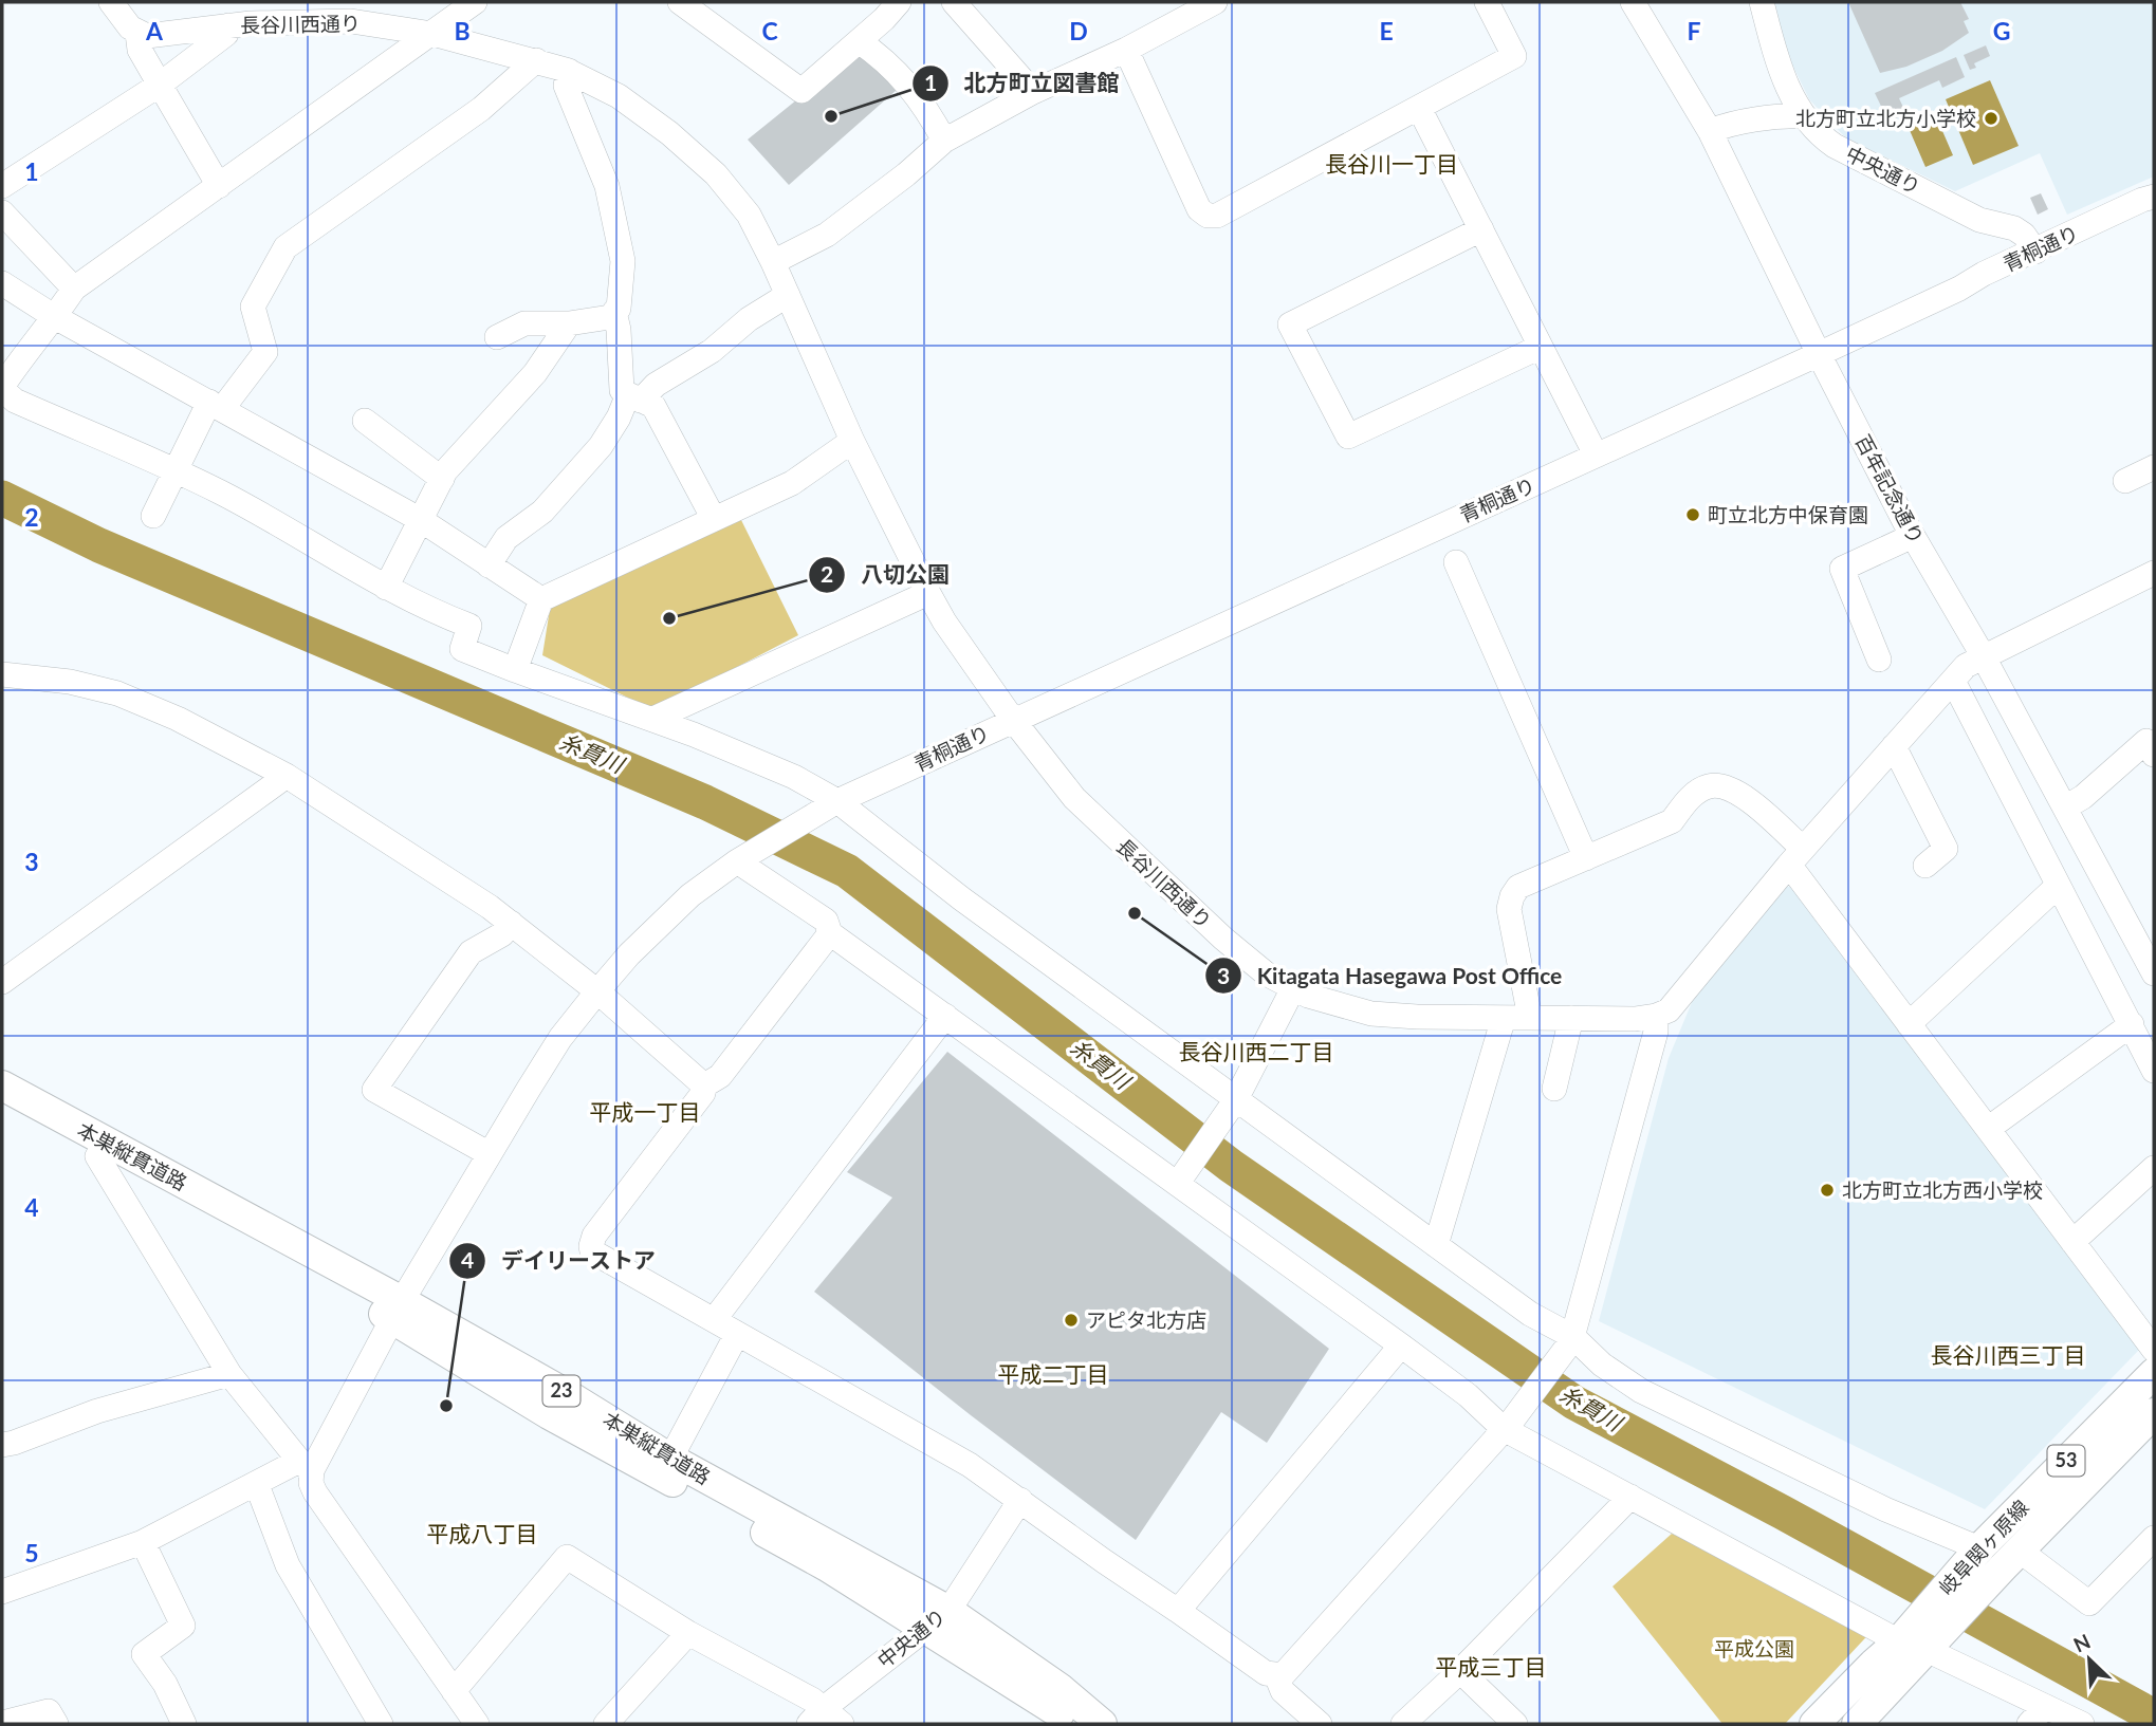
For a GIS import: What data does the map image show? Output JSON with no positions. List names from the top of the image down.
{
  "streets": {
    "main road": [
      "本巣縦貫道路",
      "23",
      "53",
      "岐阜関ヶ原線"
    ],
    "street": [
      "長谷川西通り",
      "中央通り",
      "青桐通り",
      "百年記念通り"
    ]
  },
  "crossings": [
    ["長谷川西通り", "青桐通り"],
    ["中央通り", "青桐通り"],
    ["中央通り", "本巣縦貫道路"],
    ["青桐通り", "百年記念通り"],
    ["青桐通り", "本巣縦貫道路"]
  ],
  "districts": [
    "長谷川一丁目",
    "長谷川西二丁目",
    "平成一丁目",
    "長谷川西三丁目",
    "平成二丁目",
    "平成八丁目",
    "平成三丁目"
  ],
  "water": ["糸貫川"],
  "parks": ["平成公園"],
  "places": [
    "北方町立図書館",
    "北方町立北方小学校",
    "町立北方中保育園",
    "八切公園",
    "Kitagata Hasegawa Post Office",
    "北方町立北方西小学校",
    "アピタ北方店",
    "デイリーストア"
  ],
  "north": "top left",
  "grid": {
    "columns": [
      "A",
      "B",
      "C",
      "D",
      "E",
      "F",
      "G"
    ],
    "rows": [
      "1",
      "2",
      "3",
      "4",
      "5"
    ]
  }
}
